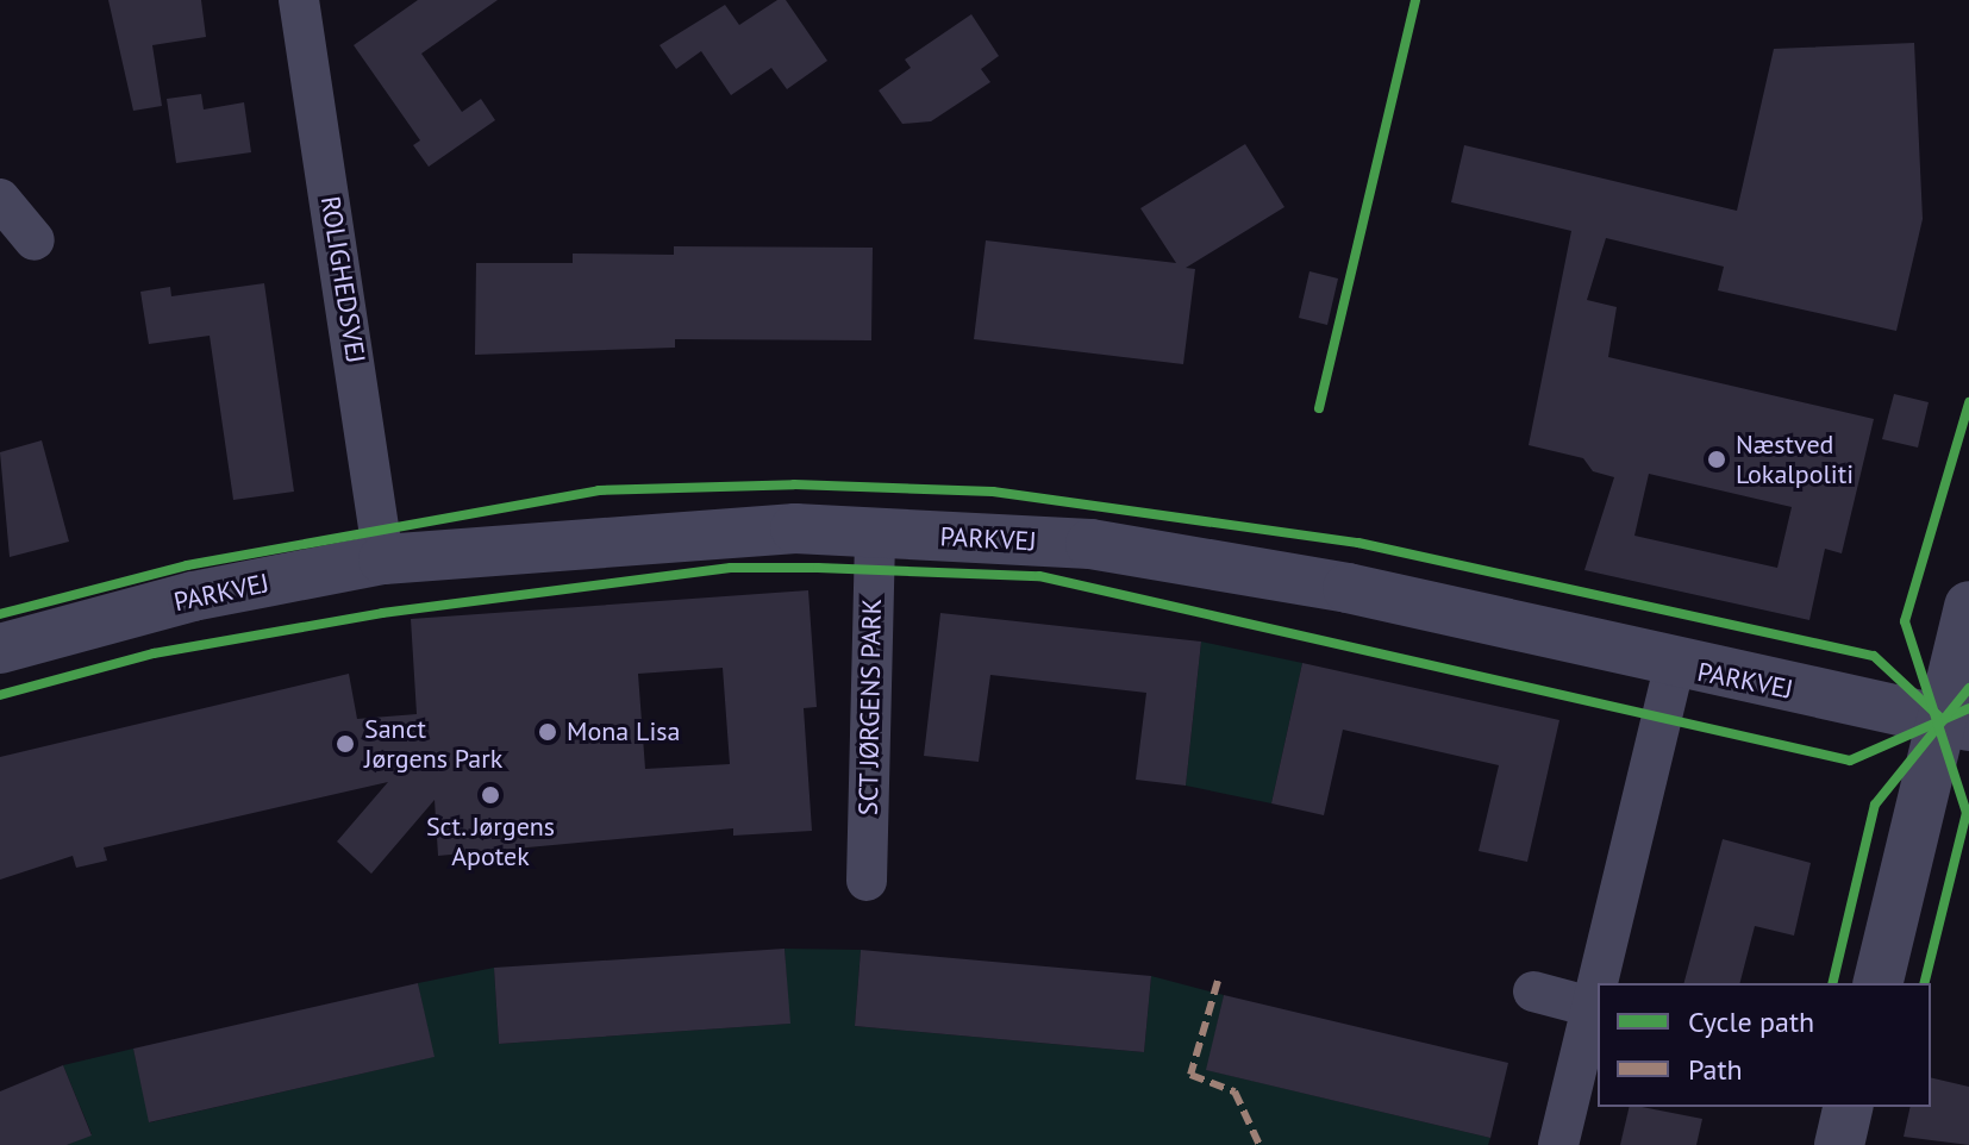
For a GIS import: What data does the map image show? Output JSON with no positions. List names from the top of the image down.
{
  "streets": {
    "street": ["ROLIGHEDSVEJ", "PARKVEJ", "SCT JØRGENS PARK"]
  },
  "crossings": [
    ["ROLIGHEDSVEJ", "PARKVEJ"],
    ["PARKVEJ", "SCT JØRGENS PARK"]
  ],
  "places": [
    "Næstved Lokalpoliti",
    "Mona Lisa",
    "Sanct Jørgens Park",
    "Sct. Jørgens Apotek"
  ],
  "legend": ["Cycle path", "Path"]
}
